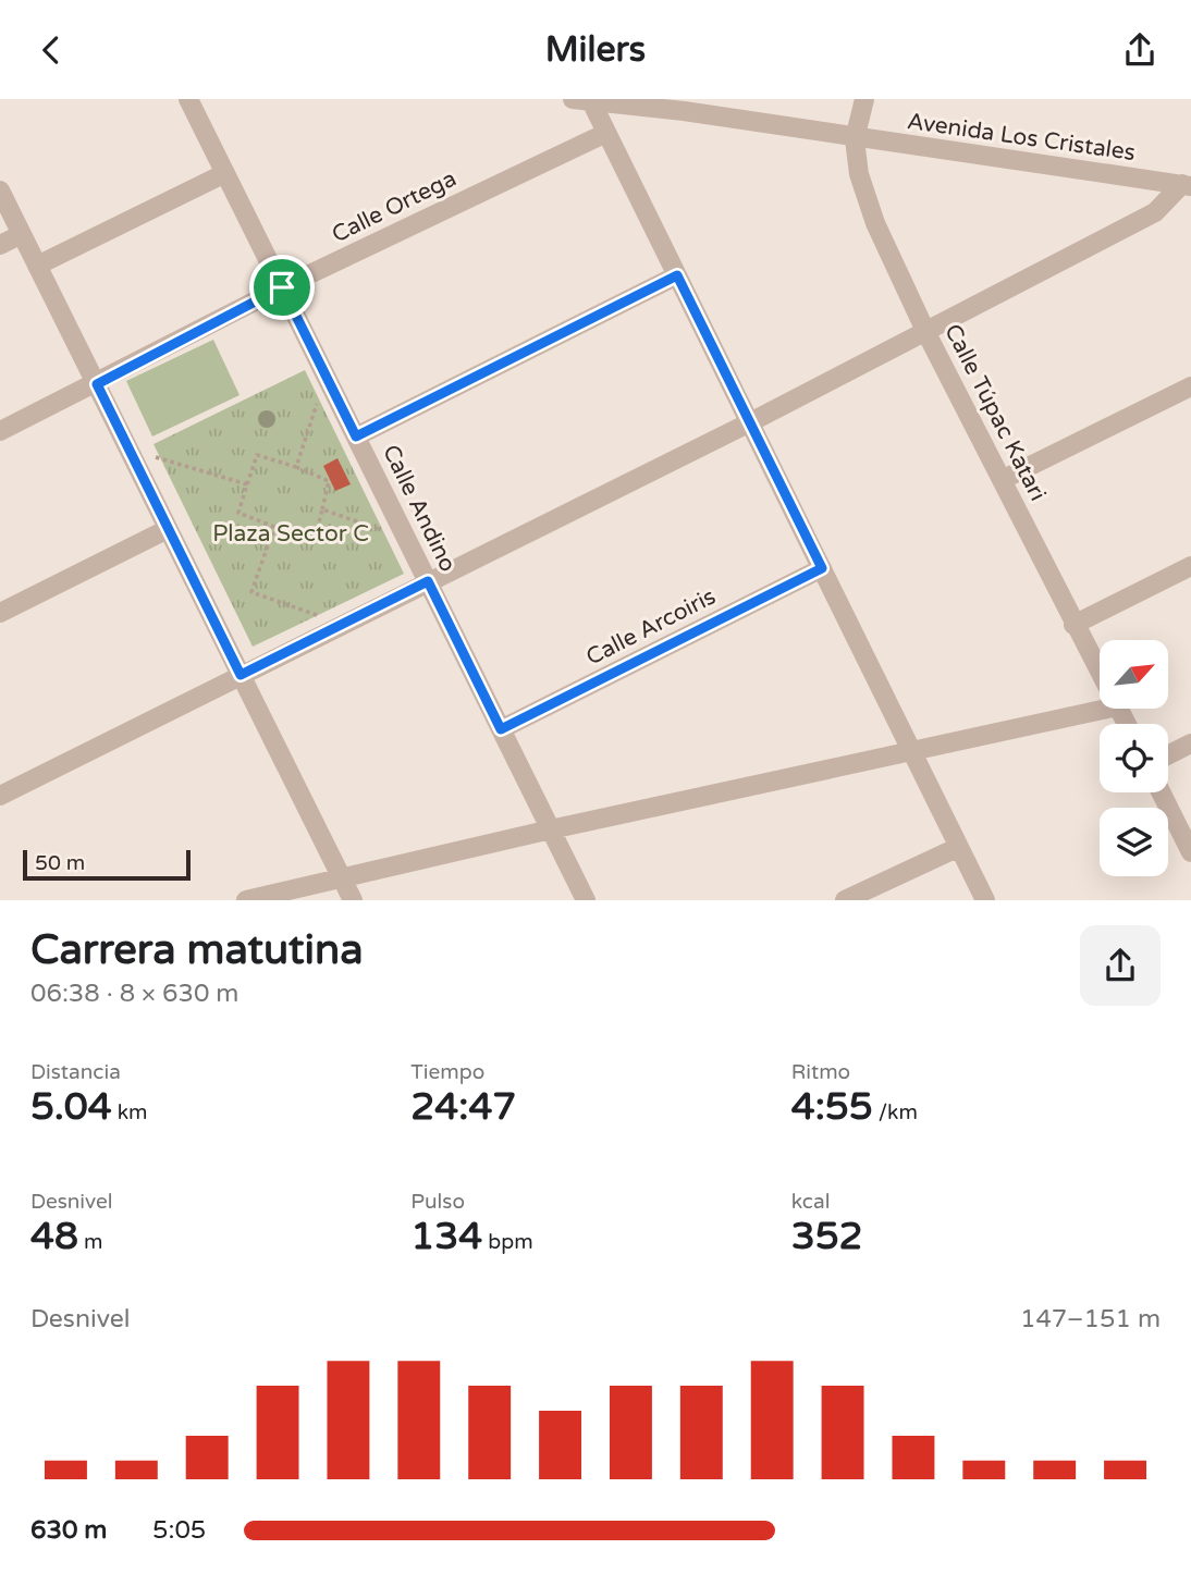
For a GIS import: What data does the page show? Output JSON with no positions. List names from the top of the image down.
{
  "streets": {
    "street": [
      "Avenida Los Cristales",
      "Calle Ortega",
      "Calle Túpac Katari",
      "Calle Andino",
      "Calle Arcoiris"
    ]
  },
  "crossings": [
    ["Avenida Los Cristales", "Calle Túpac Katari"],
    ["Calle Ortega", "Calle Andino"],
    ["Calle Andino", "Calle Arcoiris"]
  ],
  "parks": ["Plaza Sector C"],
  "scale_bar": "50 m",
  "north": "top right",
  "page": {
    "header": "Milers",
    "scale": "50 m",
    "heading": ["Carrera matutina", "06:38 · 8 × 630 m"],
    "stats": [
      ["Distancia", "5.04 km"],
      ["Tiempo", "24:47"],
      ["Ritmo", "4:55 /km"],
      ["Desnivel", "48 m"],
      ["Pulso", "134 bpm"],
      ["kcal", "352"]
    ],
    "chart": ["Desnivel", "147–151 m"],
    "list": [
      {
        "name": "630 m",
        "note": "5:05"
      }
    ]
  }
}
